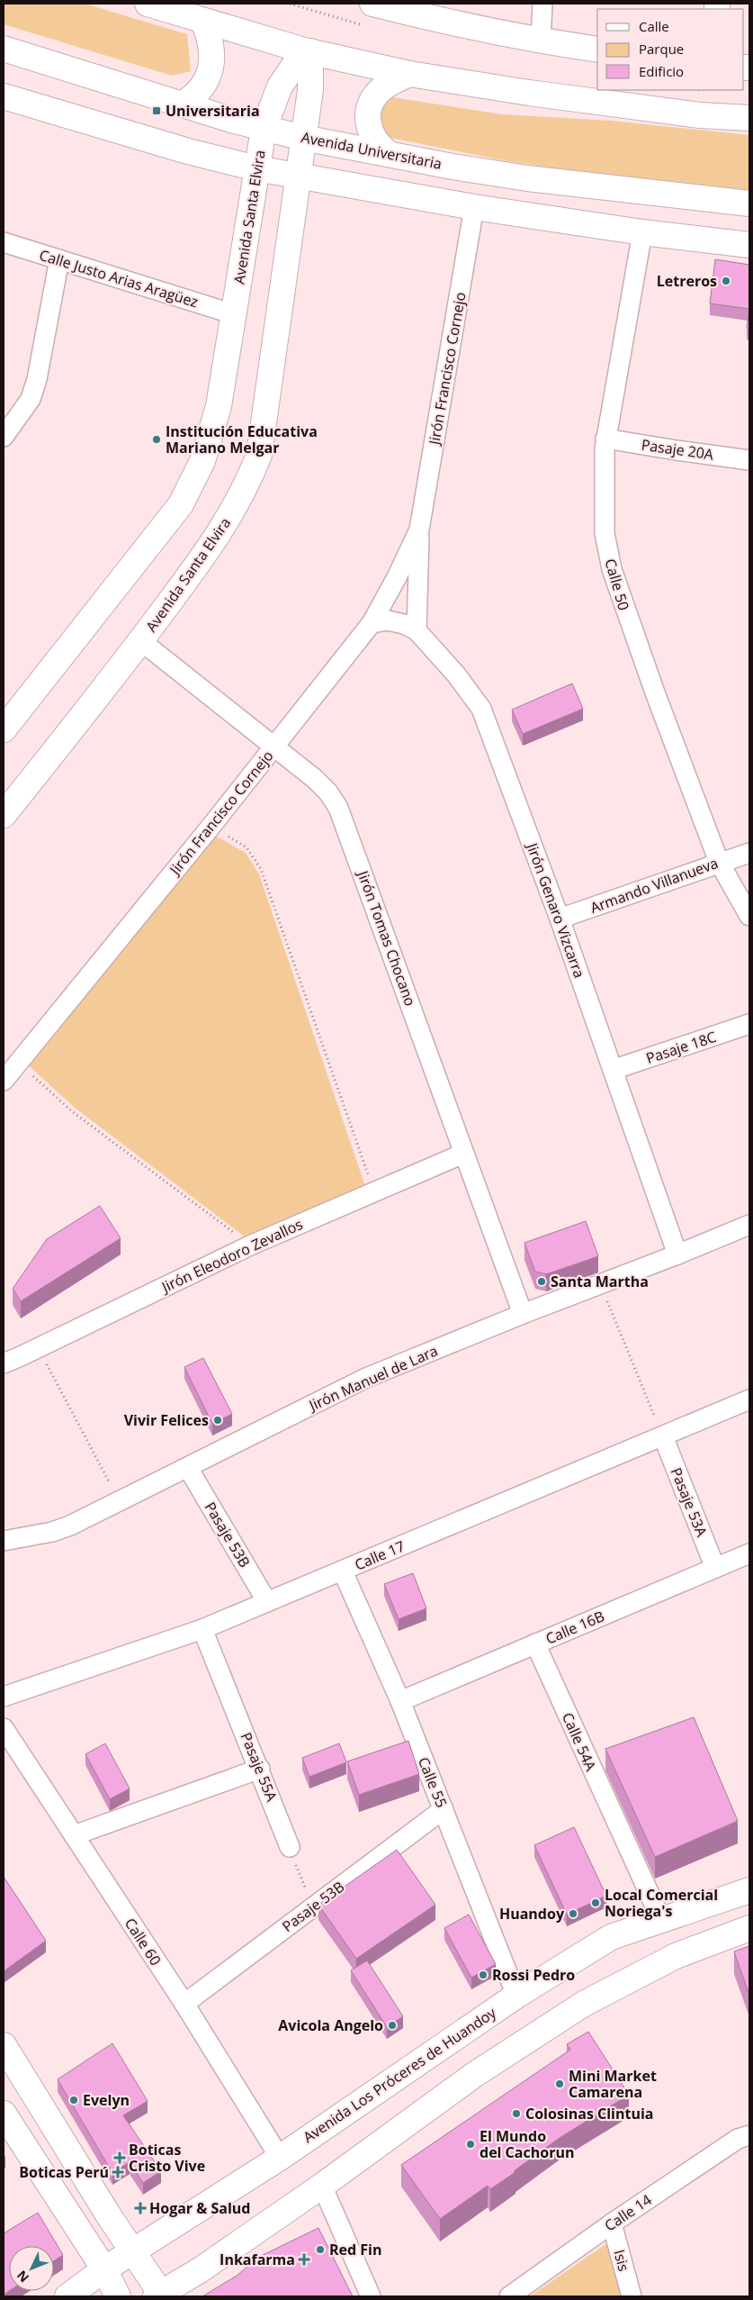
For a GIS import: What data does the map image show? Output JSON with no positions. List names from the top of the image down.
{
  "streets": {
    "main road": ["Avenida Universitaria", "Avenida Santa Elvira", "Avenida Los Próceres de Huandoy"],
    "street": [
      "Calle Justo Arias Aragüez",
      "Jirón Francisco Cornejo",
      "Pasaje 20A",
      "Calle 50",
      "Armando Villanueva",
      "Jirón Genaro Vizcarra",
      "Jirón Tomas Chocano",
      "Pasaje 18C",
      "Jirón Eleodoro Zevallos",
      "Jirón Manuel de Lara",
      "Pasaje 53A",
      "Pasaje 53B",
      "Calle 17",
      "Calle 16B",
      "Calle 54A",
      "Pasaje 55A",
      "Calle 55",
      "Calle 60",
      "Calle 14",
      "Isis"
    ]
  },
  "crossings": [
    ["Avenida Universitaria", "Avenida Santa Elvira"],
    ["Avenida Santa Elvira", "Calle Justo Arias Aragüez"],
    ["Avenida Santa Elvira", "Jirón Tomas Chocano"],
    ["Jirón Francisco Cornejo", "Jirón Genaro Vizcarra"],
    ["Jirón Francisco Cornejo", "Jirón Tomas Chocano"],
    ["Pasaje 20A", "Calle 50"],
    ["Calle 50", "Armando Villanueva"],
    ["Armando Villanueva", "Jirón Genaro Vizcarra"],
    ["Jirón Genaro Vizcarra", "Pasaje 18C"],
    ["Jirón Genaro Vizcarra", "Jirón Manuel de Lara"],
    ["Jirón Tomas Chocano", "Jirón Eleodoro Zevallos"],
    ["Jirón Tomas Chocano", "Jirón Manuel de Lara"],
    ["Jirón Manuel de Lara", "Pasaje 53B"],
    ["Pasaje 53A", "Calle 17"],
    ["Pasaje 53A", "Calle 16B"],
    ["Pasaje 53B", "Calle 17"],
    ["Pasaje 53B", "Calle 55"],
    ["Pasaje 53B", "Calle 60"],
    ["Calle 17", "Pasaje 55A"],
    ["Calle 17", "Calle 55"],
    ["Calle 16B", "Calle 54A"],
    ["Calle 16B", "Calle 55"],
    ["Calle 54A", "Avenida Los Próceres de Huandoy"],
    ["Calle 55", "Avenida Los Próceres de Huandoy"],
    ["Calle 60", "Avenida Los Próceres de Huandoy"],
    ["Calle 14", "Isis"]
  ],
  "places": {
    "transit": ["Universitaria"],
    "other": [
      "Letreros",
      "Institución Educativa Mariano Melgar",
      "Santa Martha",
      "Vivir Felices",
      "Local Comercial Noriega's",
      "Huandoy",
      "Rossi Pedro",
      "Avicola Angelo",
      "Mini Market Camarena",
      "Evelyn",
      "Colosinas Clintuia",
      "El Mundo del Cachorun",
      "Red Fin"
    ],
    "health": [
      "Boticas Cristo Vive",
      "Boticas Perú",
      "Hogar & Salud",
      "Inkafarma"
    ]
  },
  "legend": ["Calle", "Parque", "Edificio"],
  "north": "bottom left"
}
